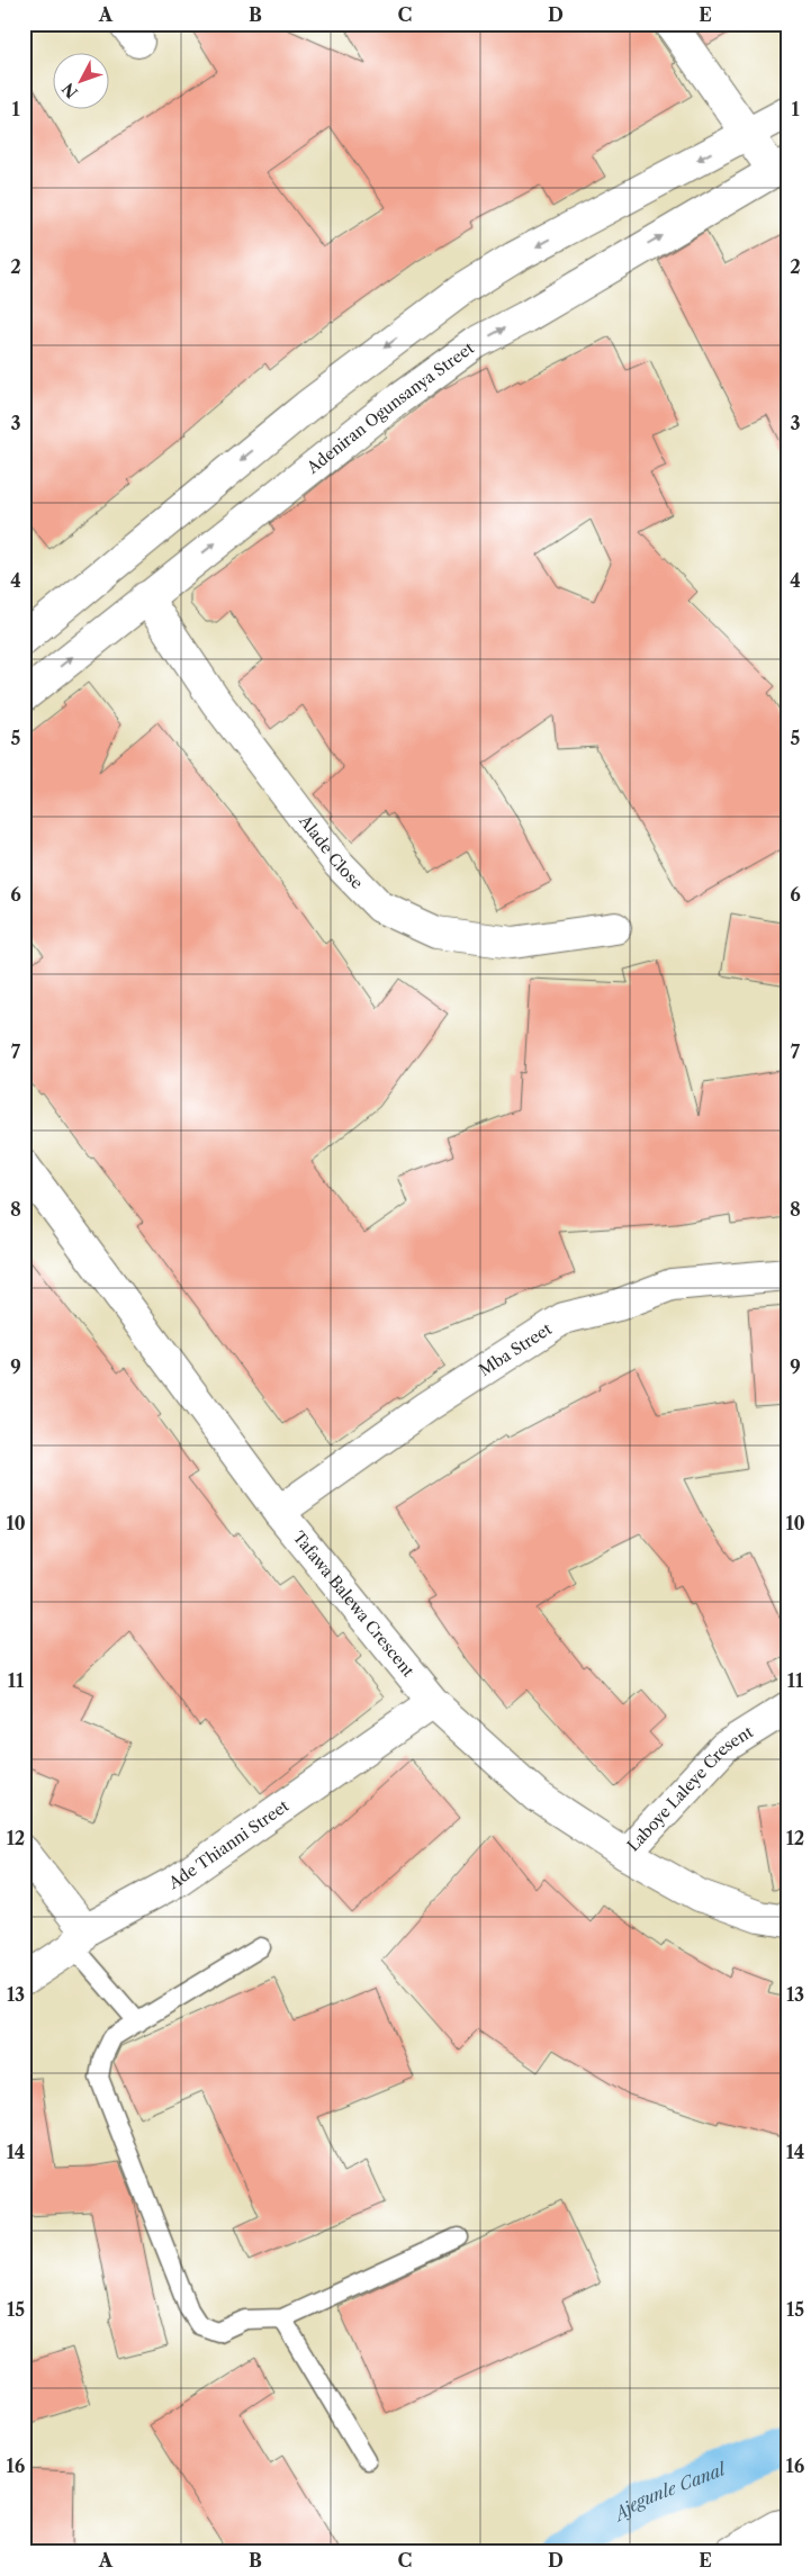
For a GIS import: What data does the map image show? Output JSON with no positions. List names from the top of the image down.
{
  "streets": {
    "street": [
      "Adeniran Ogunsanya Street",
      "Alade Close",
      "Mba Street",
      "Tafawa Balewa Crescent",
      "Laboye Laleye Cresent",
      "Ade Thianni Street"
    ]
  },
  "crossings": [
    ["Adeniran Ogunsanya Street", "Alade Close"],
    ["Mba Street", "Tafawa Balewa Crescent"],
    ["Tafawa Balewa Crescent", "Laboye Laleye Cresent"],
    ["Tafawa Balewa Crescent", "Ade Thianni Street"]
  ],
  "water": ["Ajegunle Canal"],
  "north": "bottom left",
  "grid": {
    "columns": [
      "A",
      "B",
      "C",
      "D",
      "E"
    ],
    "rows": [
      "1",
      "2",
      "3",
      "4",
      "5",
      "6",
      "7",
      "8",
      "9",
      "10",
      "11",
      "12",
      "13",
      "14",
      "15",
      "16"
    ]
  }
}
